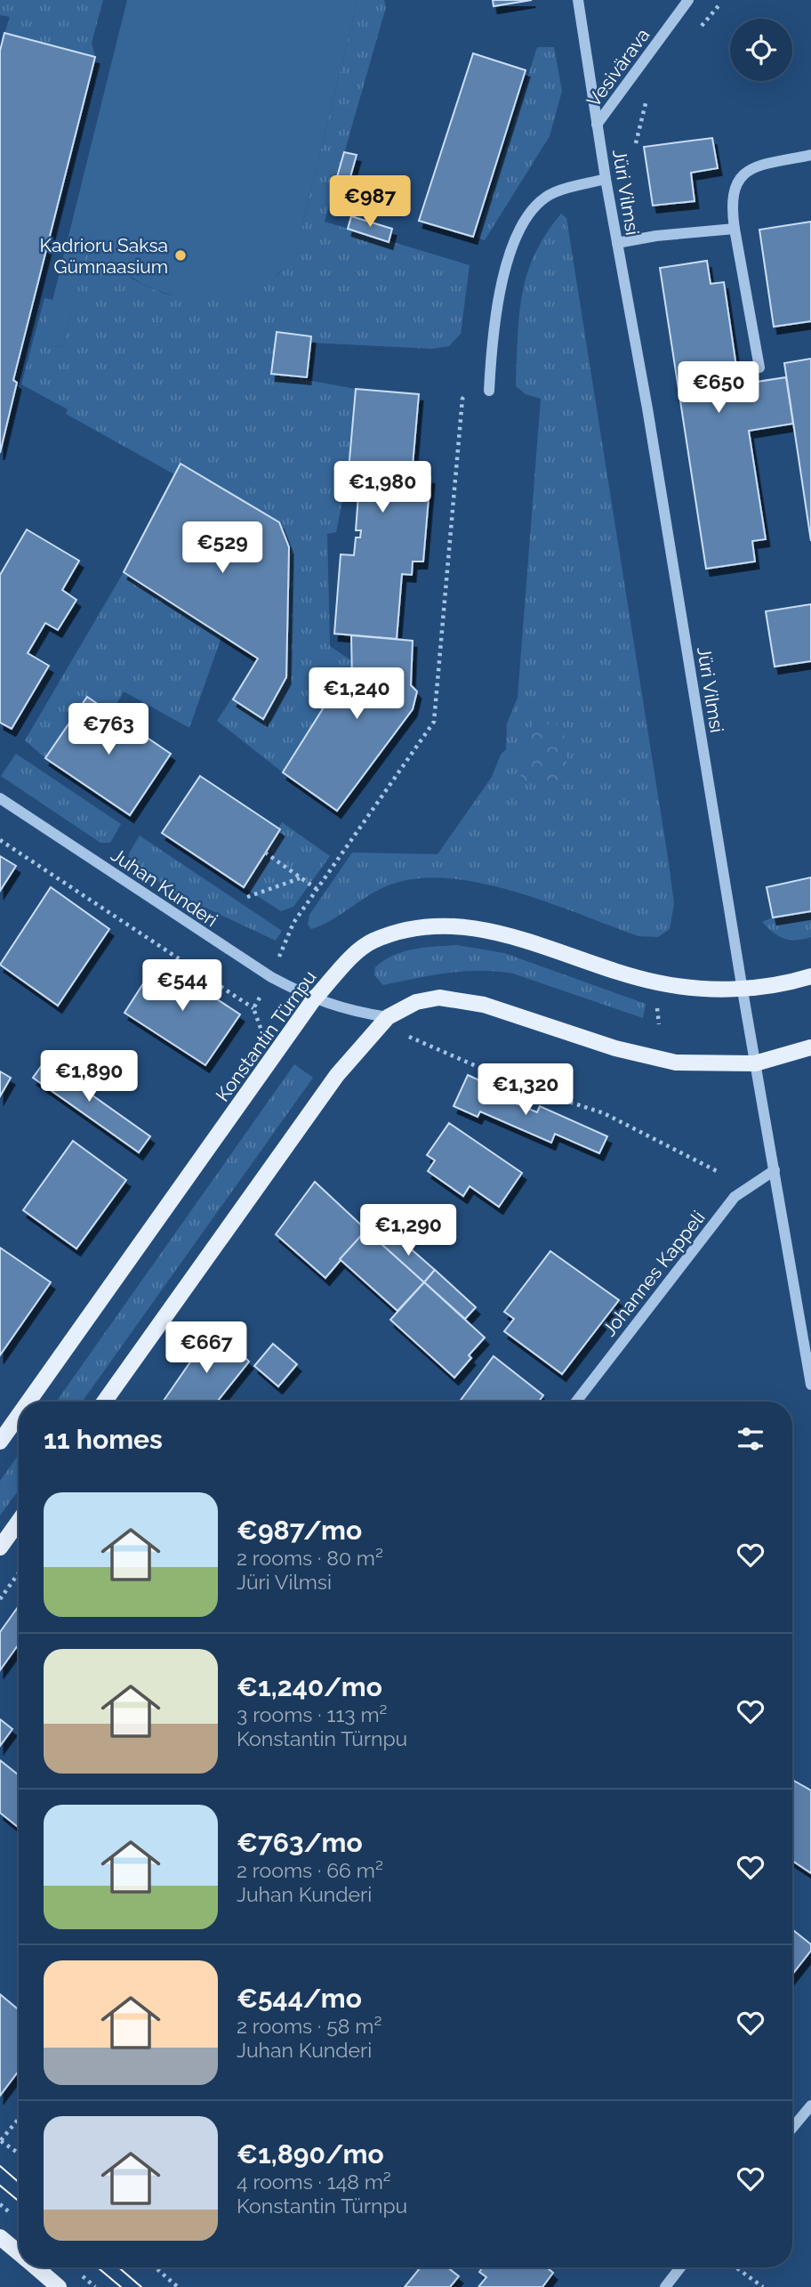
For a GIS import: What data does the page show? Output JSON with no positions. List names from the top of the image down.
{
  "streets": {
    "main road": ["Konstantin Türnpu"],
    "street": [
      "Vesivärava",
      "Jüri Vilmsi",
      "Juhan Kunderi",
      "Johannes Kappeli"
    ]
  },
  "crossings": [
    ["Vesivärava", "Jüri Vilmsi"],
    ["Jüri Vilmsi", "Konstantin Türnpu"],
    ["Jüri Vilmsi", "Johannes Kappeli"],
    ["Juhan Kunderi", "Konstantin Türnpu"]
  ],
  "places": ["Kadrioru Saksa Gümnaasium"],
  "page": {
    "price": [
      "€987",
      "€650",
      "€1,980",
      "€529",
      "€1,240",
      "€763",
      "€544",
      "€1,890",
      "€1,320",
      "€1,290",
      "€667"
    ],
    "heading": "11 homes",
    "list": [
      {
        "name": "€987/mo",
        "note": "2 rooms · 80 m² · Jüri Vilmsi"
      },
      {
        "name": "€1,240/mo",
        "note": "3 rooms · 113 m² · Konstantin Türnpu"
      },
      {
        "name": "€763/mo",
        "note": "2 rooms · 66 m² · Juhan Kunderi"
      },
      {
        "name": "€544/mo",
        "note": "2 rooms · 58 m² · Juhan Kunderi"
      },
      {
        "name": "€1,890/mo",
        "note": "4 rooms · 148 m² · Konstantin Türnpu"
      }
    ]
  }
}
